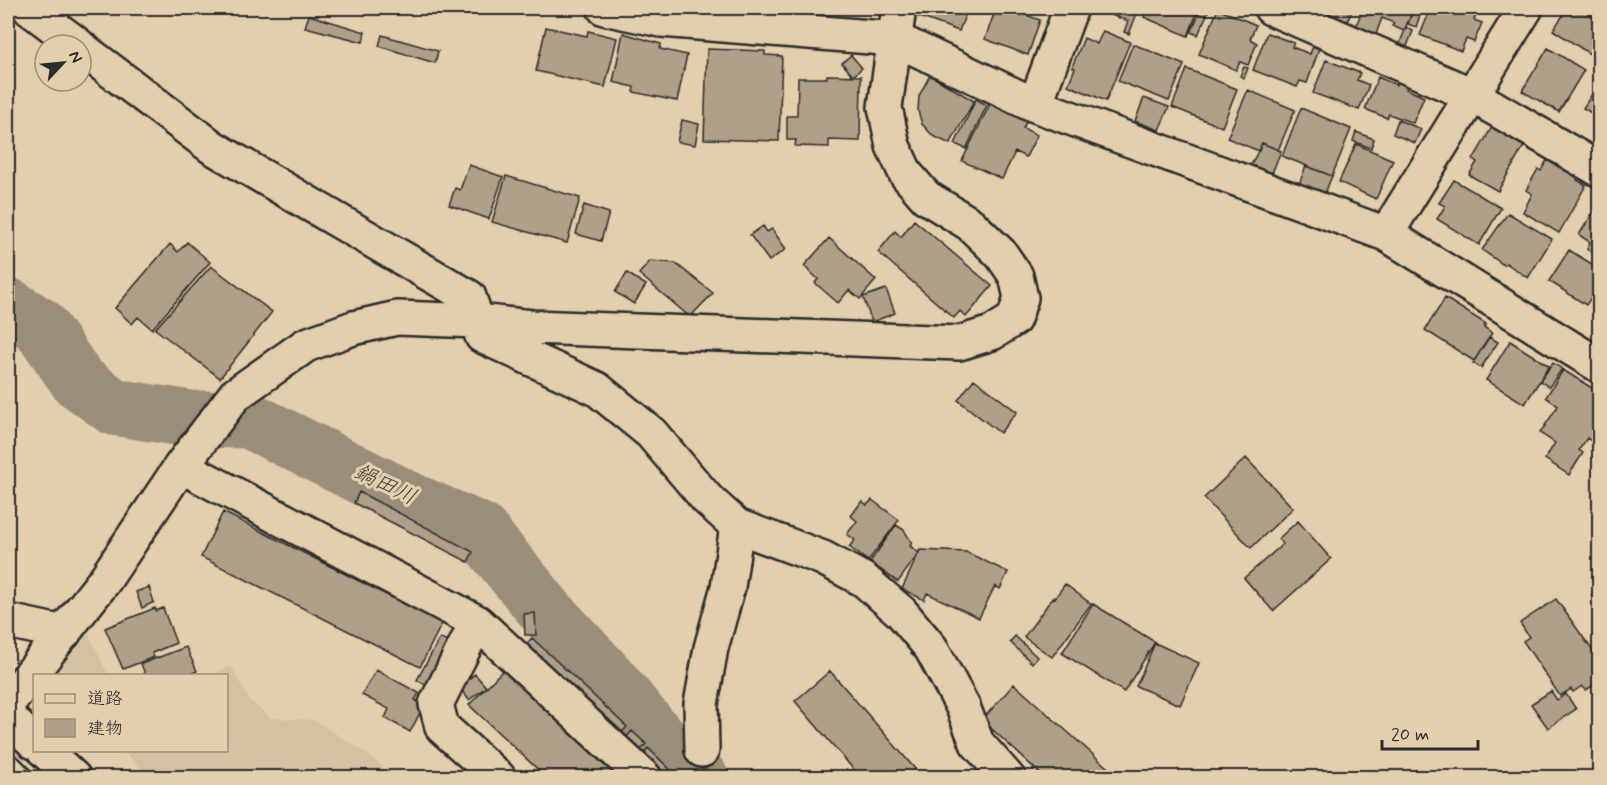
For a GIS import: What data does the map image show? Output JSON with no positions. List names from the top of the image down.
{
  "water": ["鍋田川"],
  "legend": ["道路", "建物"],
  "scale_bar": "20 m",
  "north": "top right"
}
